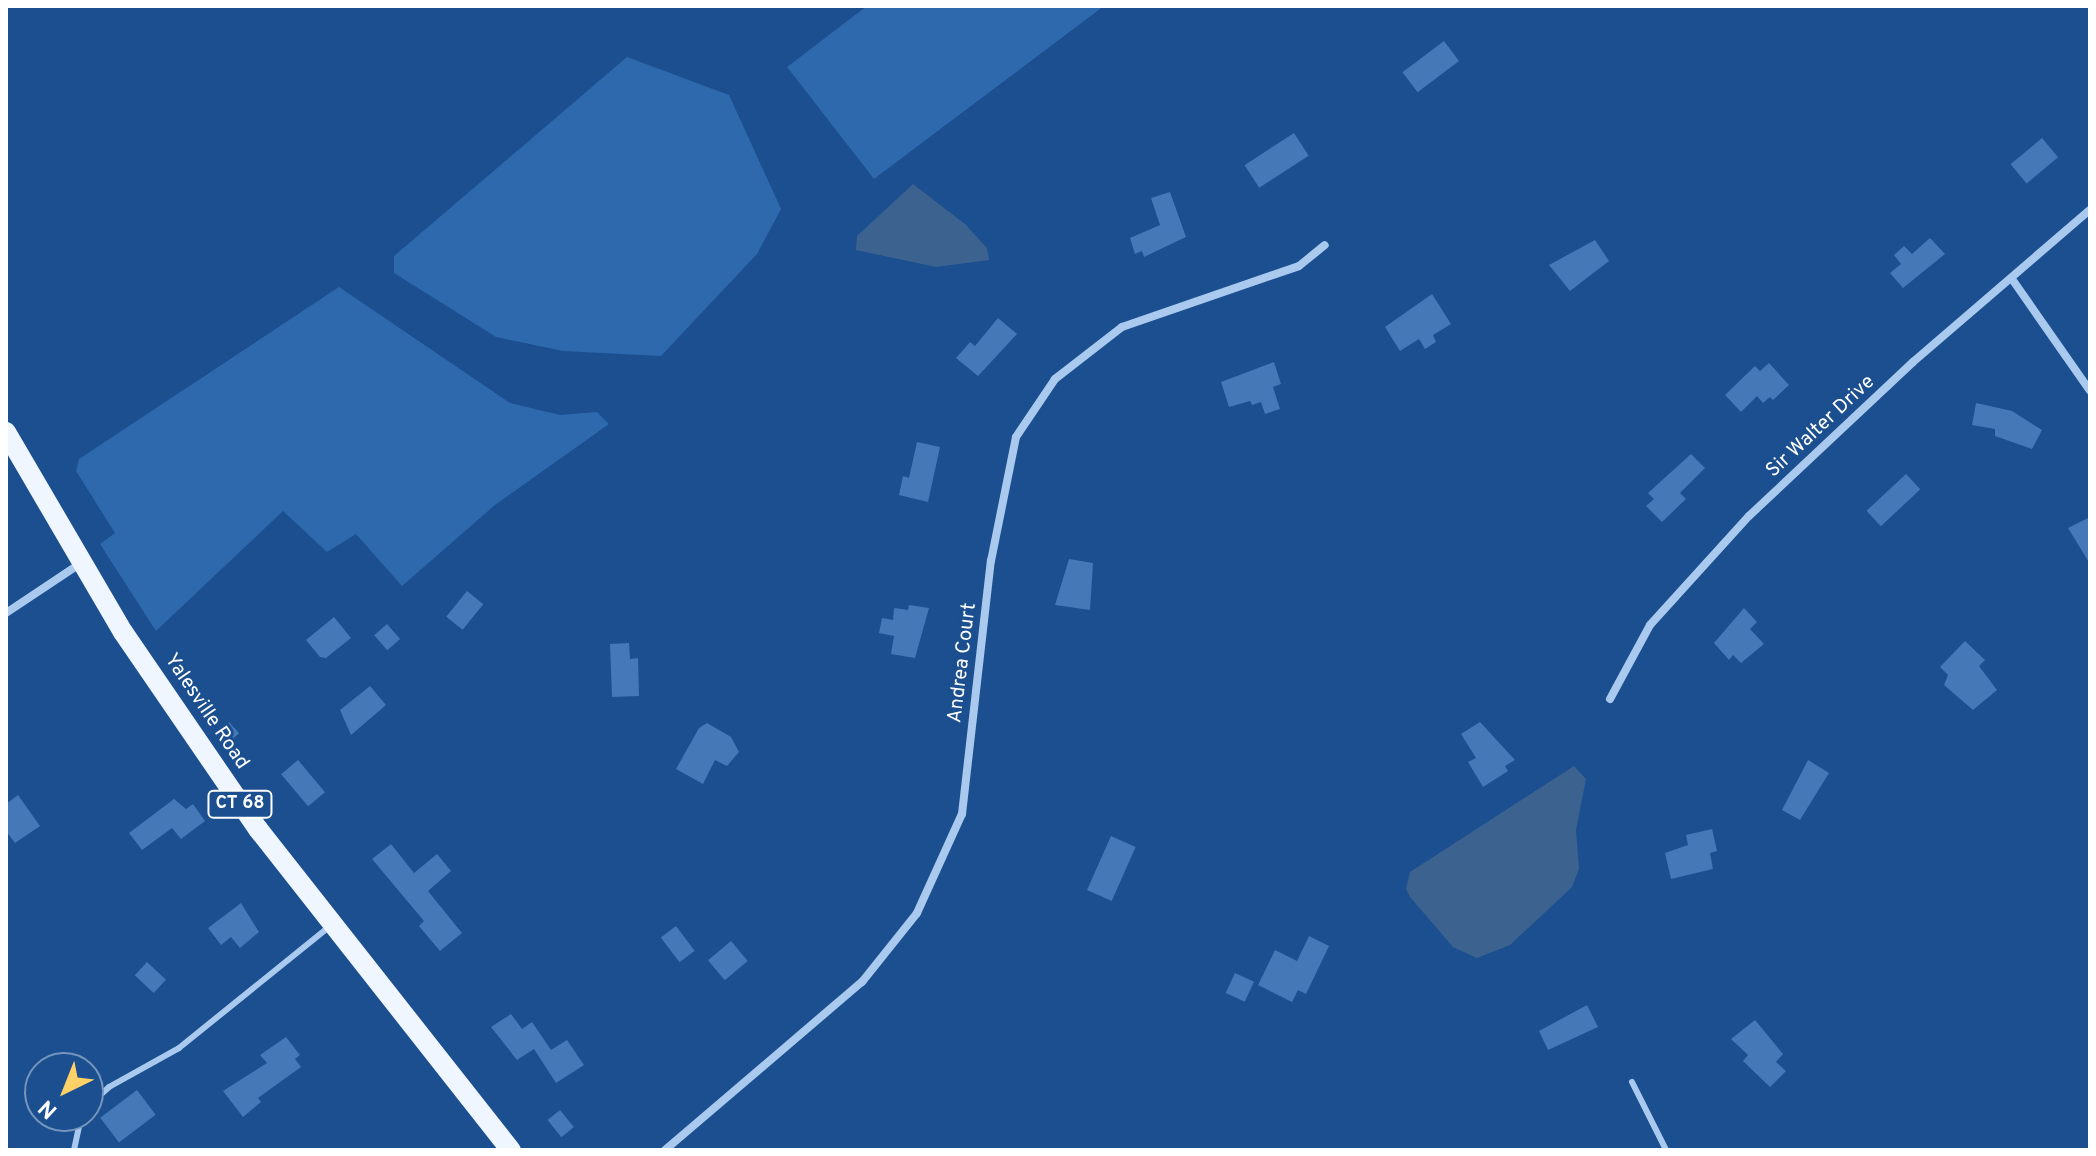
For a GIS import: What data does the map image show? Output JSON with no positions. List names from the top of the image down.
{
  "streets": {
    "main road": ["Yalesville Road", "CT 68"],
    "street": ["Sir Walter Drive", "Andrea Court"]
  },
  "north": "bottom left"
}
